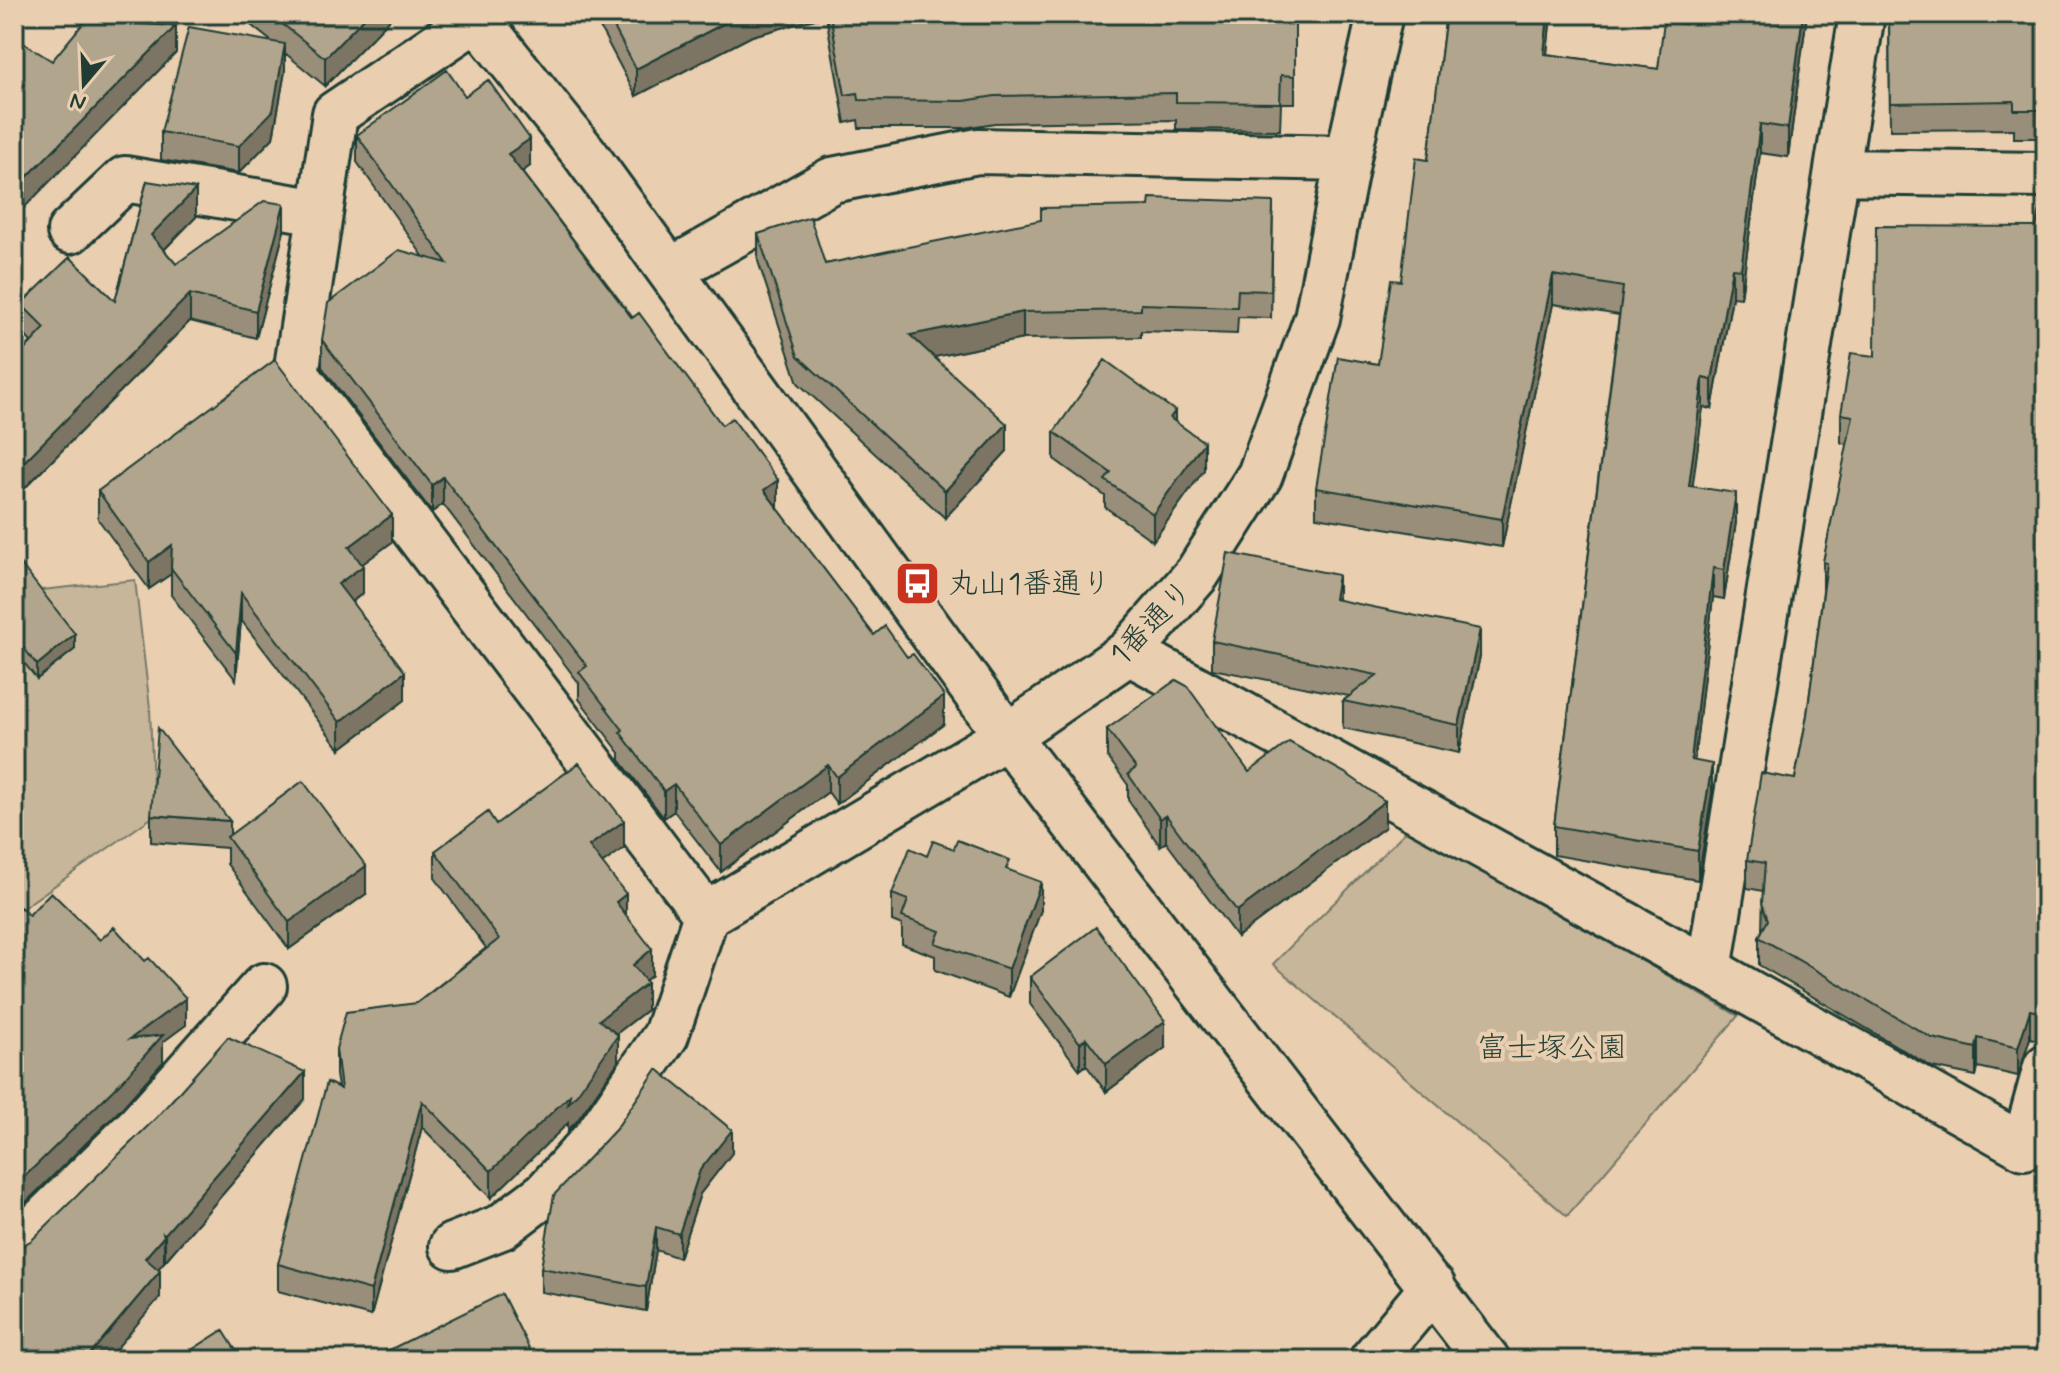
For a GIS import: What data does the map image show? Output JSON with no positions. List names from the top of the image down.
{
  "streets": {
    "street": ["1番通り"]
  },
  "parks": ["富士塚公園"],
  "places": {
    "bus stop": ["丸山1番通り"]
  },
  "north": "bottom"
}
